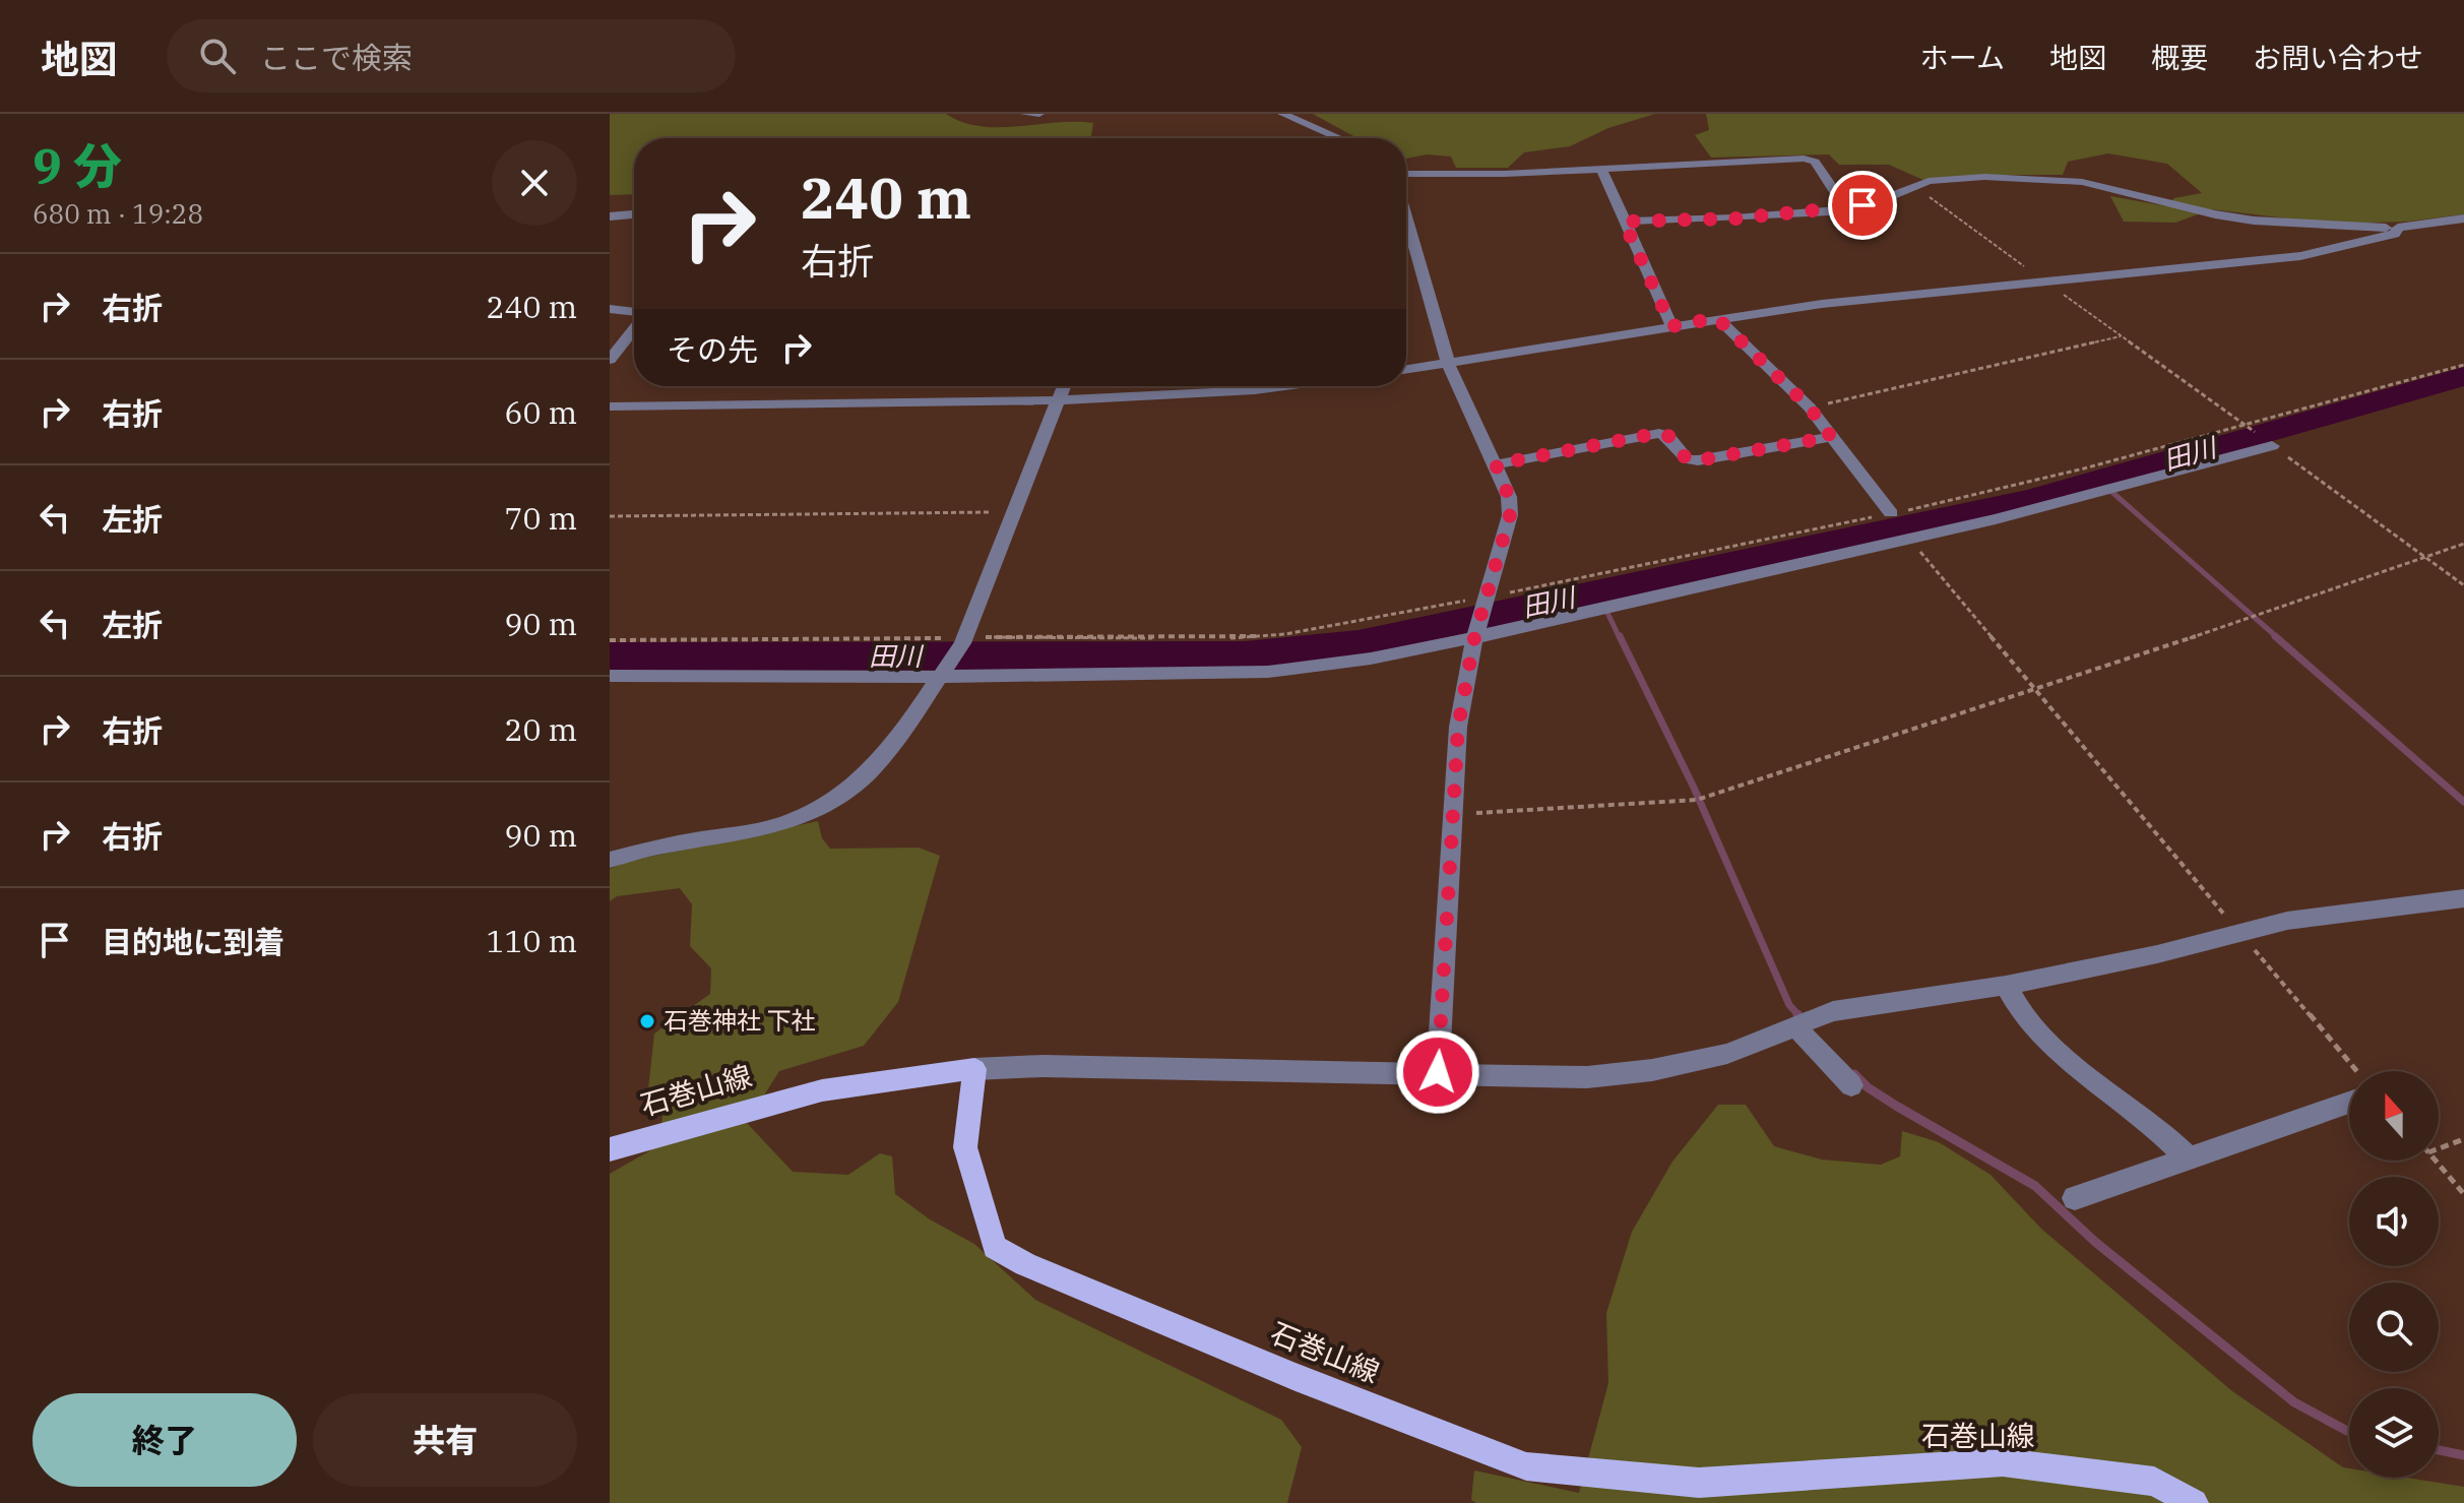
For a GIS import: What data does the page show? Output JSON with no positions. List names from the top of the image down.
{
  "streets": {
    "main road": ["石巻山線"]
  },
  "water": ["田川"],
  "places": ["石巻神社 下社"],
  "north": "top",
  "page": {
    "header": "地図",
    "search": "ここで検索",
    "nav": [
      "ホーム",
      "地図",
      "概要",
      "お問い合わせ"
    ],
    "heading": ["9 分", "680 m · 19:28"],
    "turn": ["240 m", "右折"],
    "list": [
      {
        "name": "右折",
        "value": "240 m"
      },
      {
        "name": "右折",
        "value": "60 m"
      },
      {
        "name": "左折",
        "value": "70 m"
      },
      {
        "name": "左折",
        "value": "90 m"
      },
      {
        "name": "右折",
        "value": "20 m"
      },
      {
        "name": "右折",
        "value": "90 m"
      },
      {
        "name": "目的地に到着",
        "value": "110 m"
      }
    ],
    "then": "その先",
    "buttons": ["終了", "共有"]
  }
}
